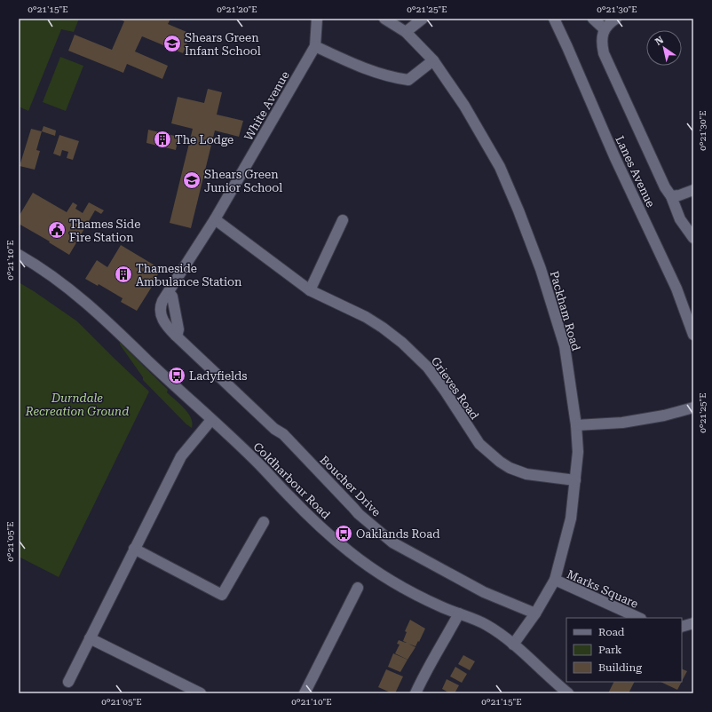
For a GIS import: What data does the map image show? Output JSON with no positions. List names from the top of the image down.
{
  "streets": {
    "street": [
      "White Avenue",
      "Lanes Avenue",
      "Packham Road",
      "Grieves Road",
      "Coldharbour Road",
      "Boucher Drive",
      "Marks Square"
    ]
  },
  "crossings": [
    ["White Avenue", "Grieves Road"],
    ["White Avenue", "Boucher Drive"],
    ["Packham Road", "Grieves Road"],
    ["Packham Road", "Coldharbour Road"],
    ["Packham Road", "Boucher Drive"],
    ["Packham Road", "Marks Square"]
  ],
  "parks": ["Durndale Recreation Ground"],
  "places": {
    "school or university": ["Shears Green Infant School", "Shears Green Junior School"],
    "building": ["The Lodge", "Thameside Ambulance Station"],
    "public building": ["Thames Side Fire Station"],
    "bus stop": ["Ladyfields", "Oaklands Road"]
  },
  "legend": ["Road", "Park", "Building"],
  "north": "top left",
  "coordinates": [
    "0°21'15\"E",
    "0°21'20\"E",
    "0°21'25\"E",
    "0°21'30\"E",
    "0°21'10\"E",
    "0°21'05\"E"
  ]
}
